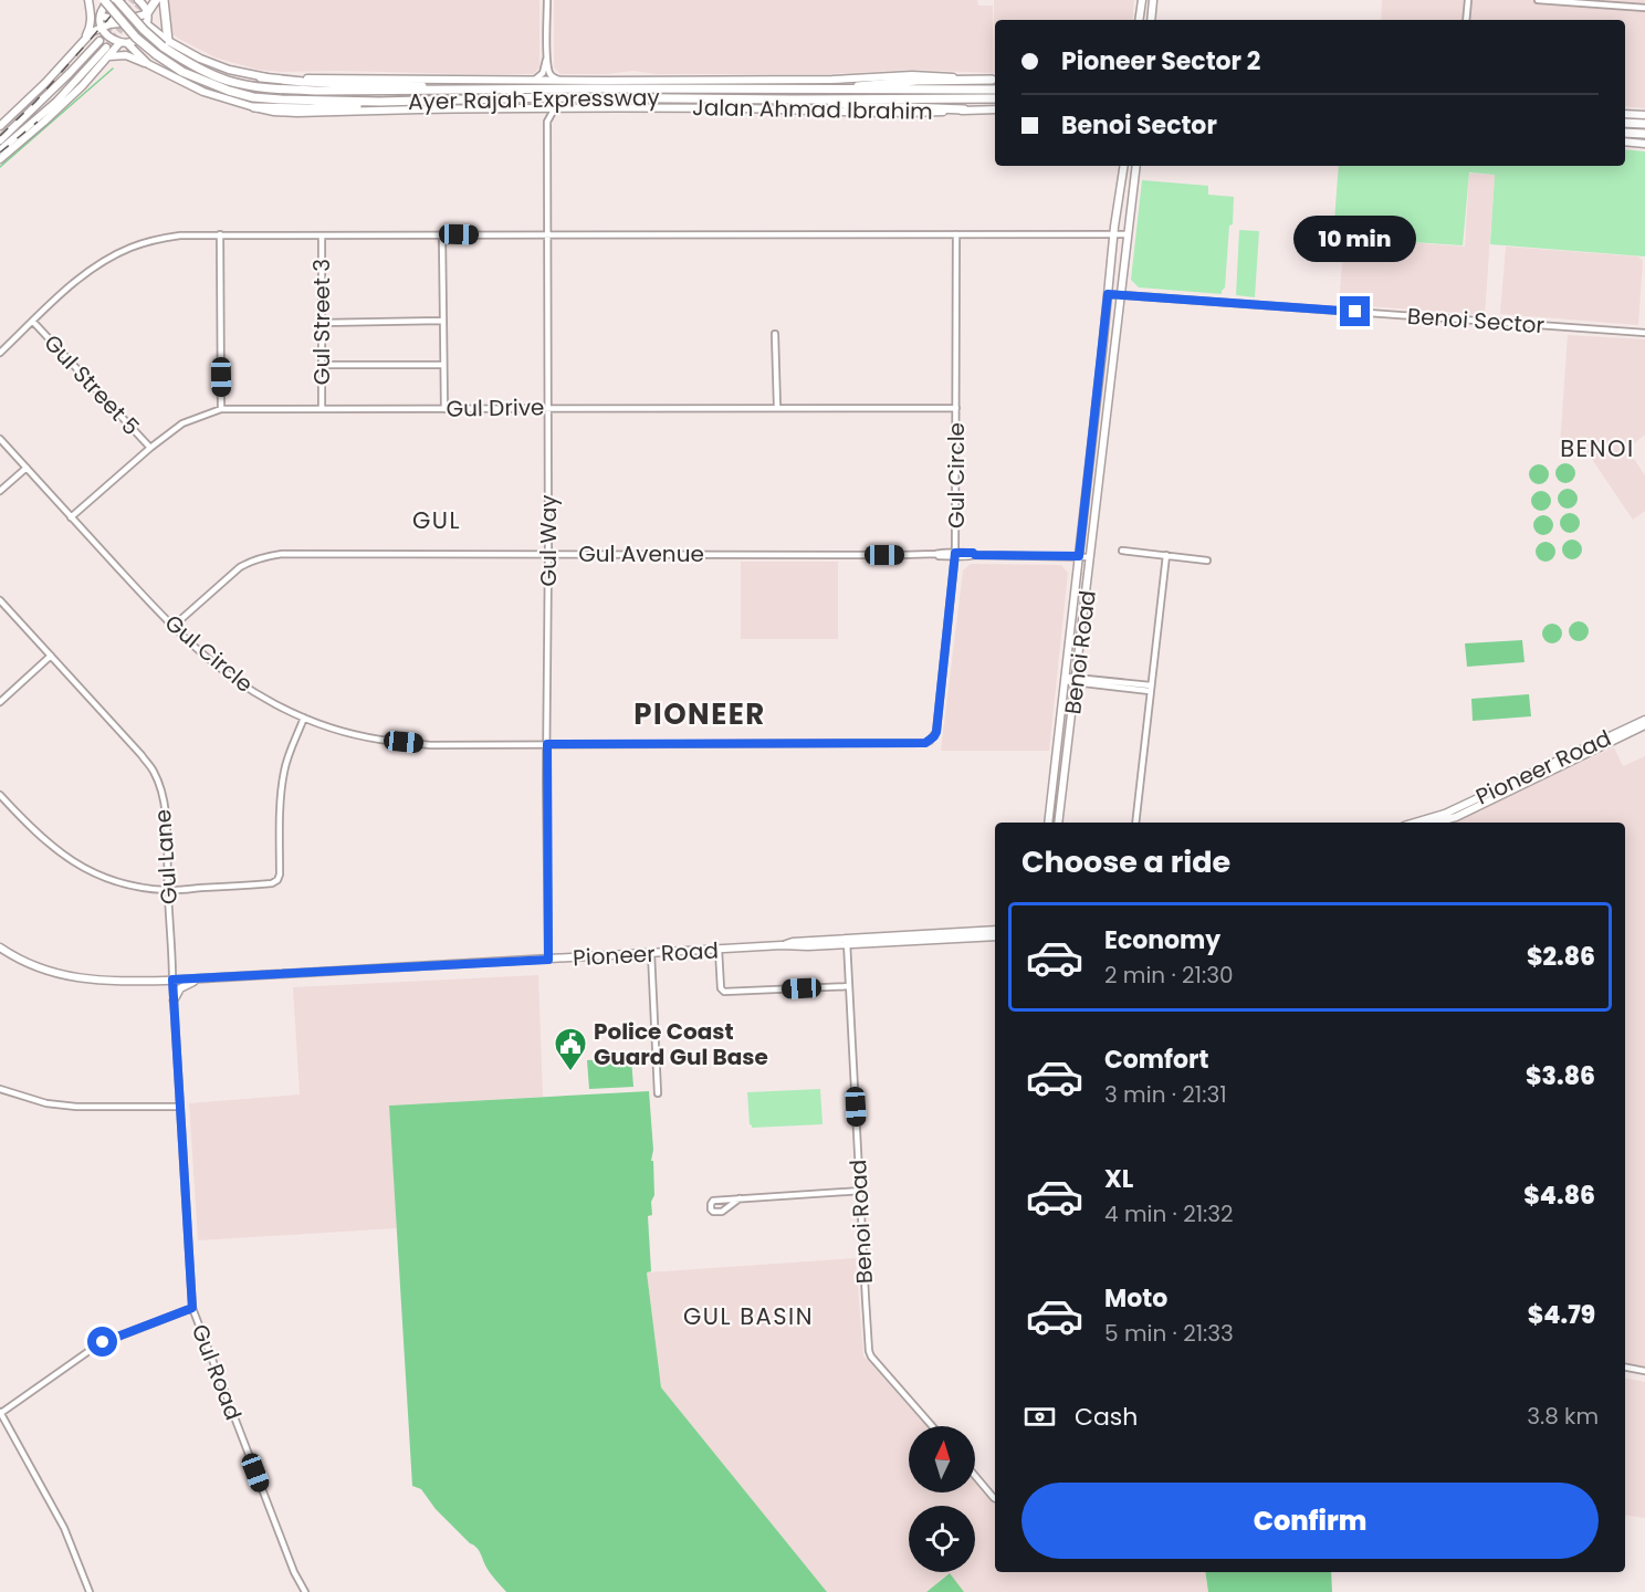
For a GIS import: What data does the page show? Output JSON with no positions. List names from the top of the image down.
{
  "streets": {
    "highway": ["Ayer Rajah Expressway"],
    "main road": ["Jalan Ahmad Ibrahim", "Benoi Road", "Pioneer Road"],
    "street": [
      "Benoi Sector",
      "Gul Street 3",
      "Gul Street 5",
      "Gul Drive",
      "Gul Circle",
      "Gul Way",
      "Gul Avenue",
      "Gul Lane",
      "Gul Road"
    ]
  },
  "crossings": [
    ["Ayer Rajah Expressway", "Jalan Ahmad Ibrahim"],
    ["Benoi Sector", "Benoi Road"],
    ["Gul Street 3", "Gul Drive"],
    ["Gul Street 5", "Gul Drive"],
    ["Gul Drive", "Gul Circle"],
    ["Gul Drive", "Gul Way"],
    ["Gul Circle", "Gul Way"],
    ["Gul Circle", "Gul Avenue"],
    ["Gul Way", "Gul Avenue"],
    ["Gul Way", "Pioneer Road"],
    ["Gul Avenue", "Benoi Road"],
    ["Benoi Road", "Pioneer Road"],
    ["Pioneer Road", "Gul Lane"],
    ["Pioneer Road", "Gul Road"],
    ["Gul Lane", "Gul Road"]
  ],
  "districts": [
    "BENOI",
    "GUL",
    "PIONEER",
    "GUL BASIN"
  ],
  "places": {
    "public building": ["Police Coast Guard Gul Base"]
  },
  "north": "top",
  "page": {
    "banner": ["Pioneer Sector 2", "Benoi Sector"],
    "bubble": "10 min",
    "heading": "Choose a ride",
    "list": [
      {
        "name": "Economy",
        "note": "2 min · 21:30",
        "value": "$2.86"
      },
      {
        "name": "Comfort",
        "note": "3 min · 21:31",
        "value": "$3.86"
      },
      {
        "name": "XL",
        "note": "4 min · 21:32",
        "value": "$4.86"
      },
      {
        "name": "Moto",
        "note": "5 min · 21:33",
        "value": "$4.79"
      }
    ],
    "pay": ["Cash", "3.8 km"],
    "buttons": "Confirm"
  }
}
